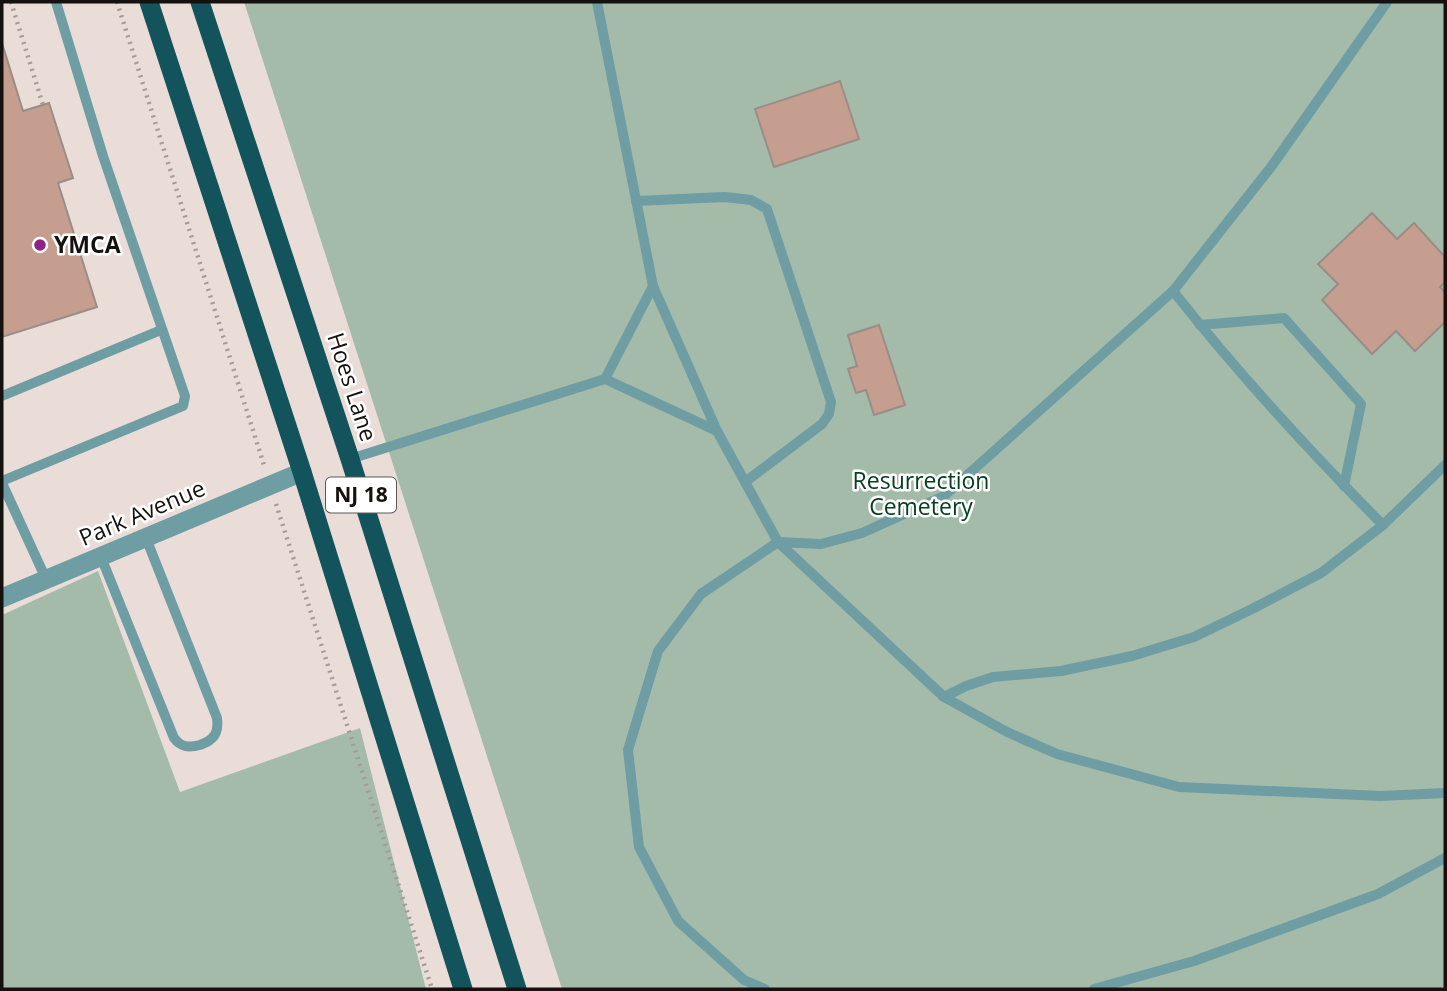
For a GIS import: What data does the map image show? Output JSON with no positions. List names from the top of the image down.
{
  "streets": {
    "highway": ["Hoes Lane", "NJ 18"],
    "street": ["Park Avenue"]
  },
  "crossings": [
    ["NJ 18", "Park Avenue"]
  ],
  "parks": ["Resurrection Cemetery"],
  "places": ["YMCA"]
}
